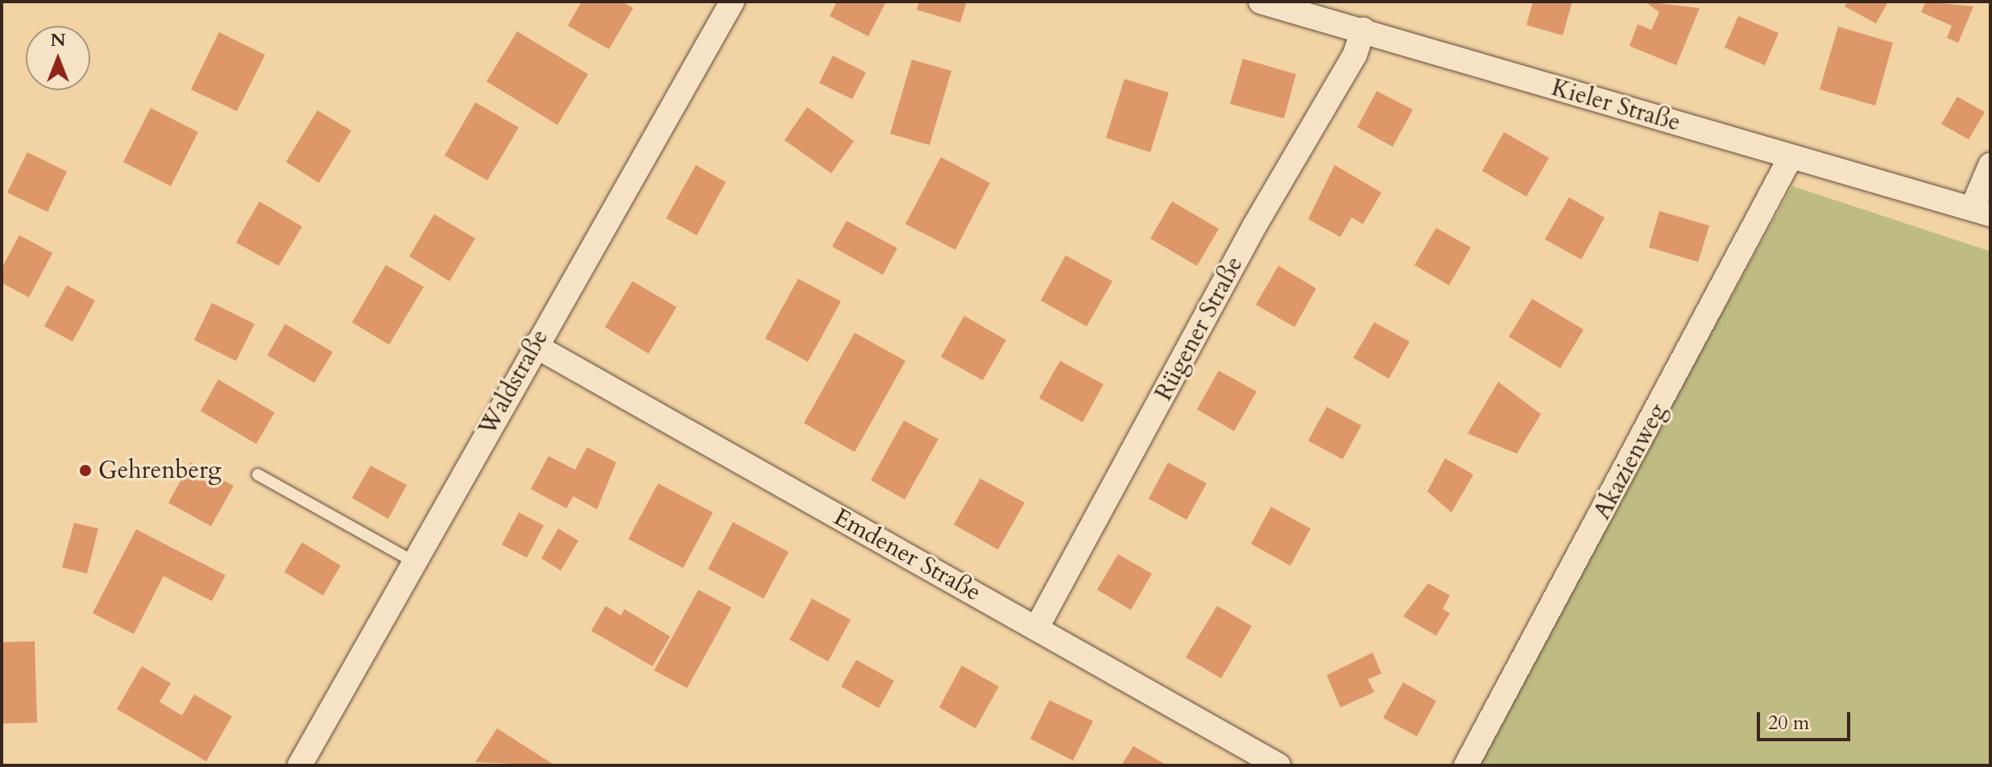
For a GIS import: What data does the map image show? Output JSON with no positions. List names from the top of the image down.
{
  "streets": {
    "street": [
      "Kieler Straße",
      "Rügener Straße",
      "Waldstraße",
      "Akazienweg",
      "Emdener Straße"
    ]
  },
  "crossings": [
    ["Kieler Straße", "Rügener Straße"],
    ["Kieler Straße", "Akazienweg"],
    ["Rügener Straße", "Emdener Straße"],
    ["Waldstraße", "Emdener Straße"]
  ],
  "places": ["Gehrenberg"],
  "scale_bar": "20 m",
  "north": "top"
}
